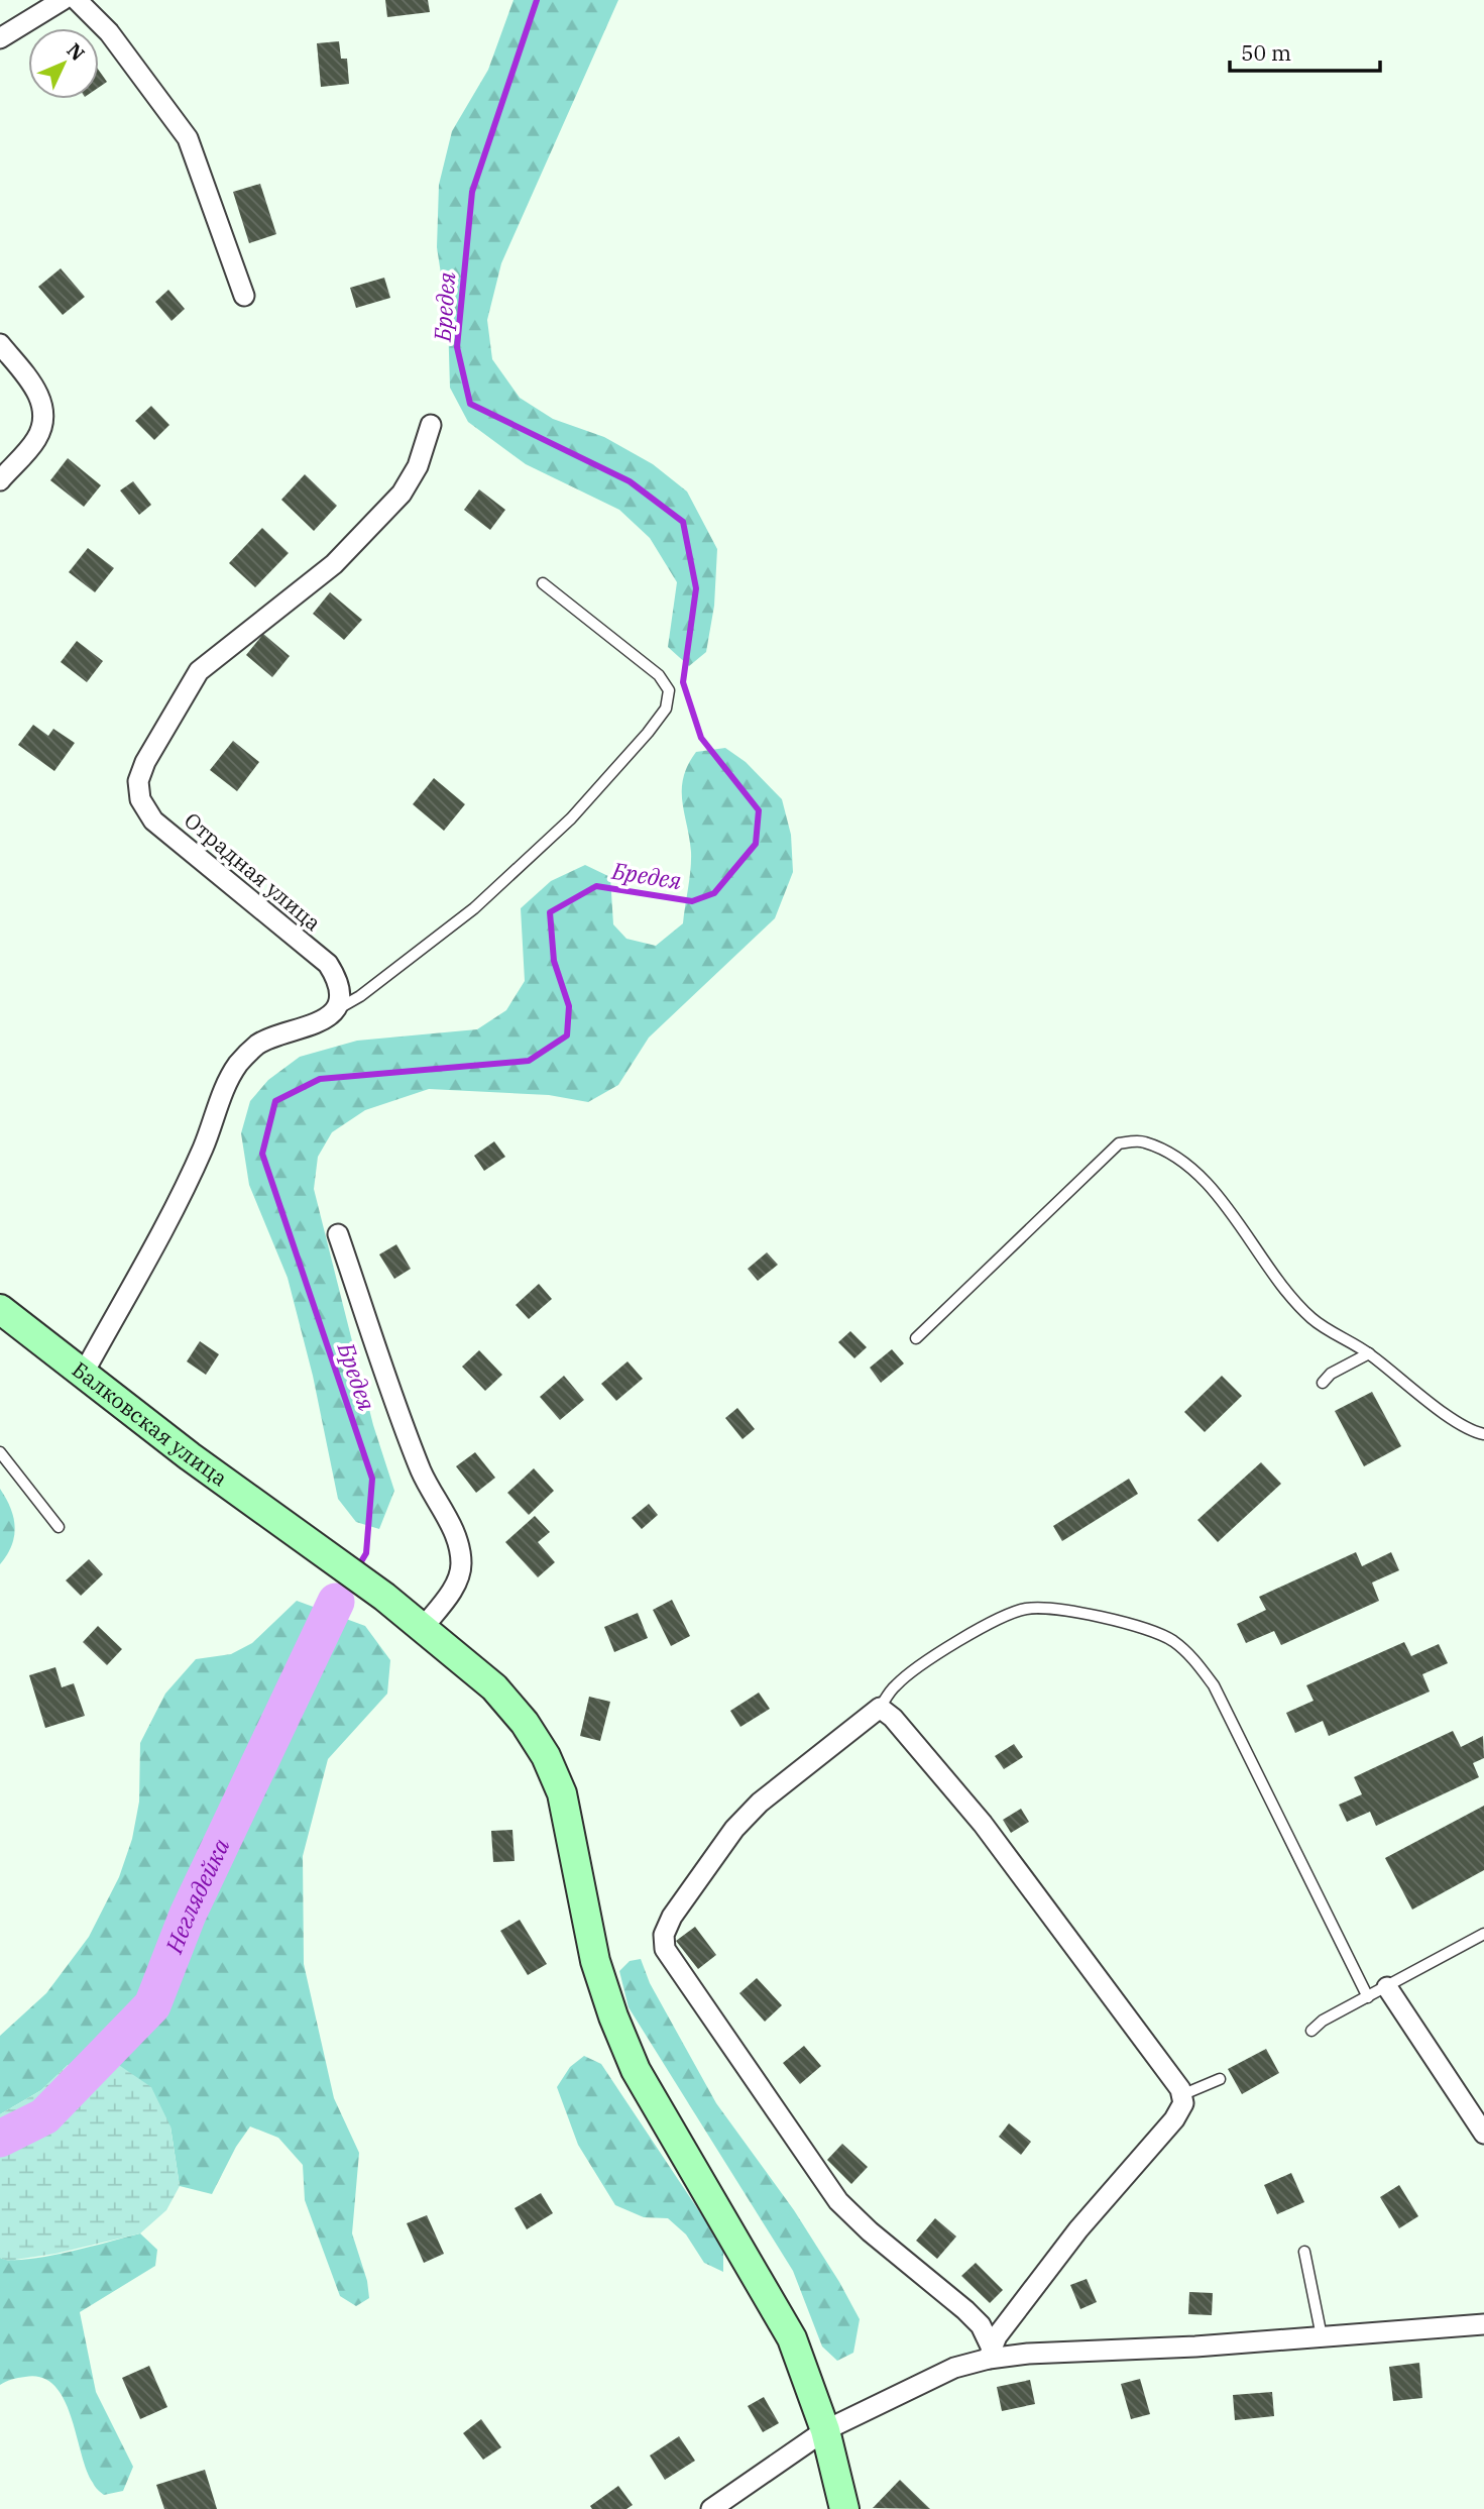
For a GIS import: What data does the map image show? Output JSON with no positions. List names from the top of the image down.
{
  "streets": {
    "main road": ["Балковская улица"],
    "street": ["Отрадная улица"]
  },
  "water": ["Бредея", "Неглядейка"],
  "scale_bar": "50 m",
  "north": "top right"
}
